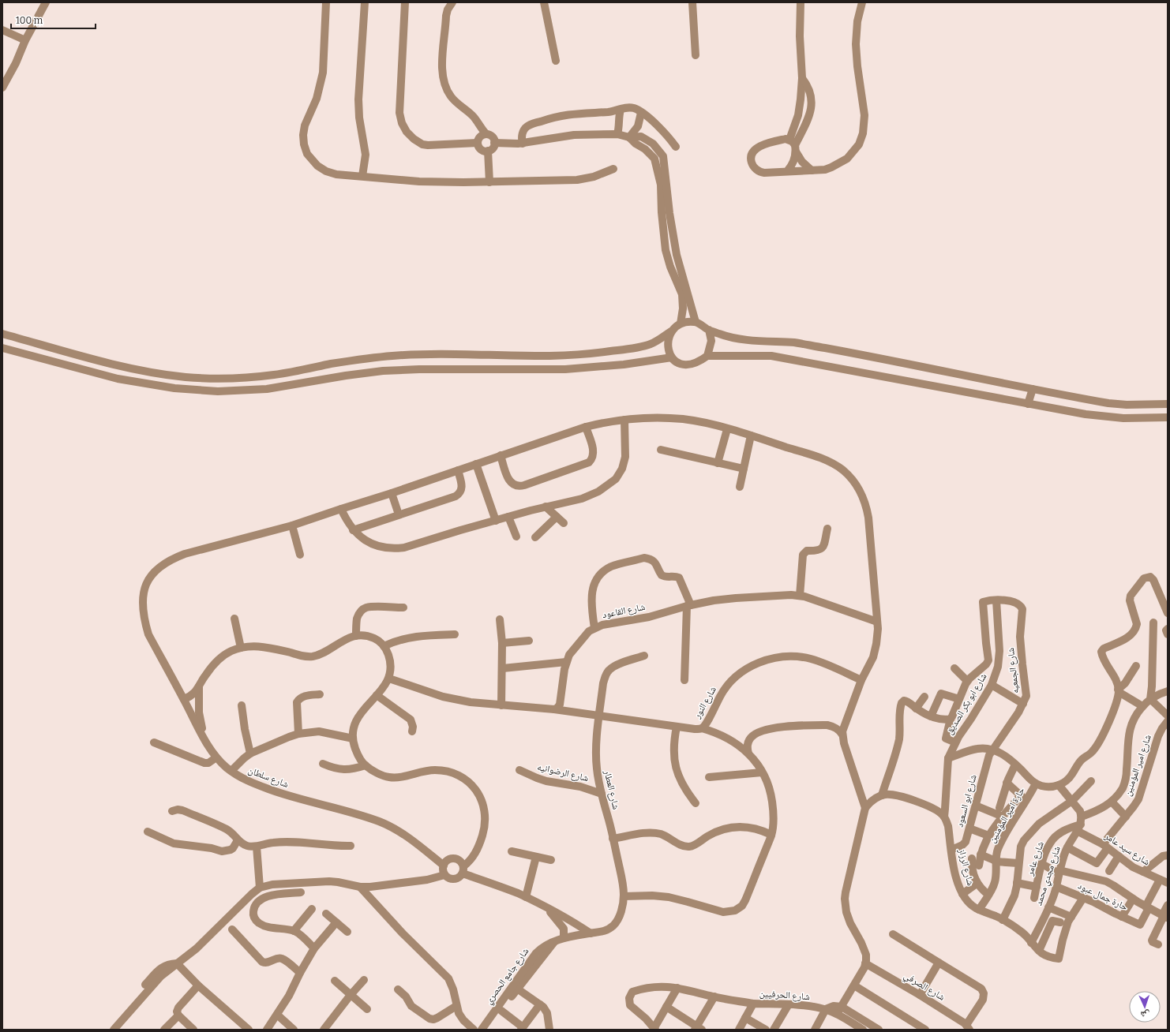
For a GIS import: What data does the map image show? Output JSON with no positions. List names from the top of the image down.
{
  "streets": {
    "street": [
      "شارع القاعود",
      "شارع الجمعيه",
      "شارع النور",
      "شارع ابو بكر الصديق",
      "شارع امير المؤمنين",
      "شارع الرضوانيه",
      "شارع سلطان",
      "شارع العطار",
      "شارع ابو السعود",
      "حارة امير المؤمنين",
      "شارع سيد عامر",
      "شارع عامر",
      "شارع الرزاز",
      "شارع مجدي محمد",
      "حارة جمال عبود",
      "شارع جامع الحصري",
      "شارع الصرفي",
      "شارع الحرفيين"
    ]
  },
  "crossings": [
    ["شارع القاعود", "شارع النور"],
    ["شارع الجمعيه", "شارع ابو بكر الصديق"],
    ["شارع الجمعيه", "شارع ابو السعود"],
    ["شارع النور", "شارع العطار"],
    ["شارع ابو بكر الصديق", "شارع الرزاز"],
    ["شارع امير المؤمنين", "شارع سيد عامر"],
    ["شارع امير المؤمنين", "شارع مجدي محمد"],
    ["شارع الرضوانيه", "شارع العطار"],
    ["شارع العطار", "شارع جامع الحصري"],
    ["شارع ابو السعود", "شارع الرزاز"],
    ["حارة امير المؤمنين", "شارع الرزاز"],
    ["شارع سيد عامر", "شارع عامر"],
    ["شارع سيد عامر", "شارع مجدي محمد"],
    ["شارع عامر", "شارع مجدي محمد"],
    ["شارع الرزاز", "شارع مجدي محمد"],
    ["شارع مجدي محمد", "حارة جمال عبود"]
  ],
  "scale_bar": "100 m",
  "north": "bottom"
}
